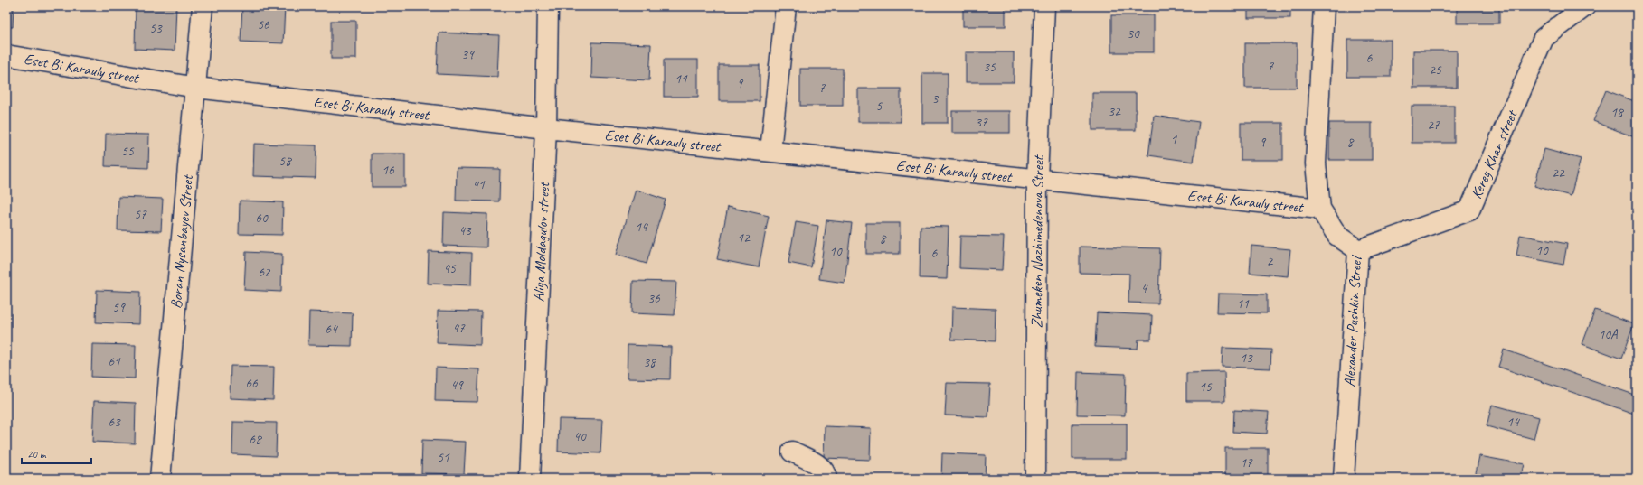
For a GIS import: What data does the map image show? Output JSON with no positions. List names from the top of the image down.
{
  "streets": {
    "street": [
      "Eset Bi Karauly street",
      "Kerey Khan street",
      "Zhumeken Nazhimedenova Street",
      "Boran Nysanbayev Street",
      "Aliya Moldagulov street",
      "Alexander Pushkin Street"
    ]
  },
  "crossings": [
    ["Eset Bi Karauly street", "Zhumeken Nazhimedenova Street"],
    ["Eset Bi Karauly street", "Boran Nysanbayev Street"],
    ["Eset Bi Karauly street", "Aliya Moldagulov street"],
    ["Eset Bi Karauly street", "Alexander Pushkin Street"],
    ["Kerey Khan street", "Alexander Pushkin Street"]
  ],
  "house_numbers": [
    "56",
    "53",
    "30",
    "39",
    "6",
    "7",
    "35",
    "25",
    "11",
    "9",
    "7",
    "3",
    "5",
    "32",
    "18",
    "37",
    "27",
    "1",
    "9",
    "8",
    "55",
    "58",
    "16",
    "22",
    "41",
    "57",
    "60",
    "14",
    "43",
    "12",
    "8",
    "10",
    "10",
    "6",
    "2",
    "45",
    "62",
    "4",
    "36",
    "11",
    "59",
    "47",
    "64",
    "10А",
    "13",
    "61",
    "38",
    "66",
    "49",
    "15",
    "63",
    "14",
    "40",
    "68",
    "51",
    "17"
  ],
  "scale_bar": "20 m"
}
